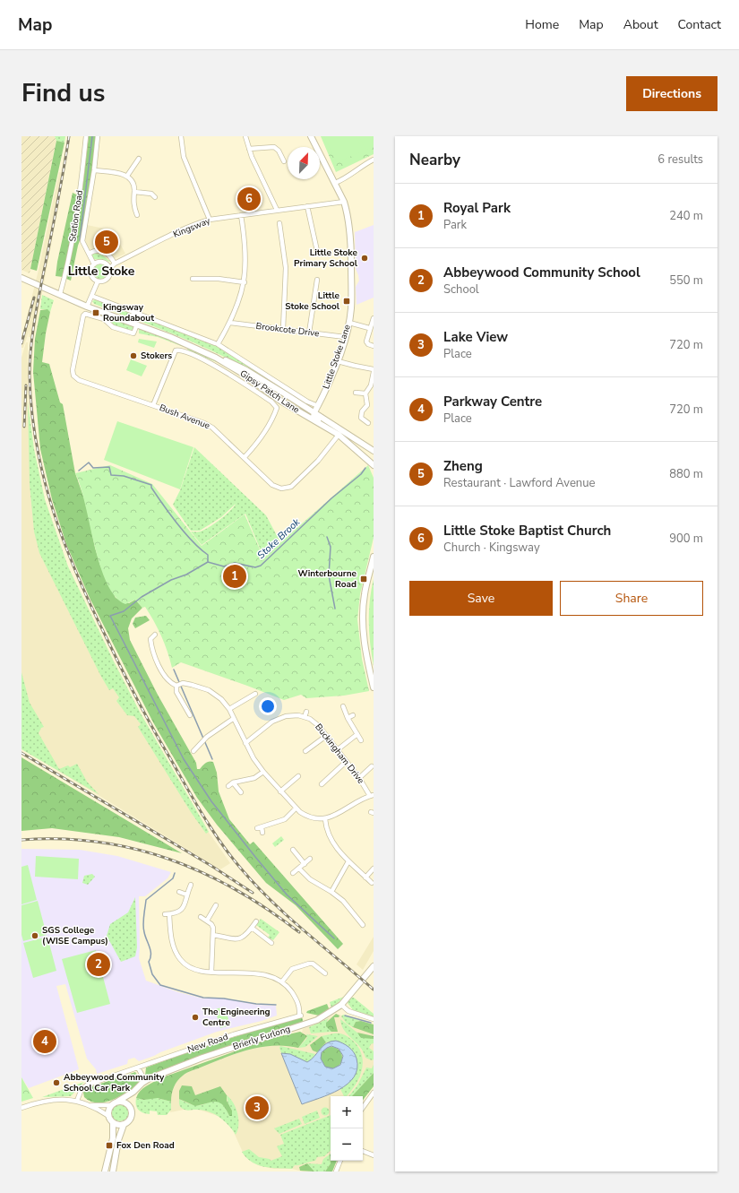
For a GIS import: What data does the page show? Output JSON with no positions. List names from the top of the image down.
{
  "streets": {
    "street": [
      "Station Road",
      "Kingsway",
      "Brookcote Drive",
      "Little Stoke Lane",
      "Gipsy Patch Lane",
      "Bush Avenue",
      "Buckingham Drive",
      "Brierly Furlong",
      "New Road"
    ]
  },
  "crossings": [
    ["Station Road", "Gipsy Patch Lane"],
    ["Kingsway", "Little Stoke Lane"],
    ["Brookcote Drive", "Little Stoke Lane"],
    ["Little Stoke Lane", "Gipsy Patch Lane"],
    ["Gipsy Patch Lane", "Bush Avenue"]
  ],
  "districts": ["Little Stoke"],
  "water": ["Stoke Brook"],
  "places": {
    "other": [
      "Little Stoke Primary School",
      "Stokers",
      "SGS College (WISE Campus)",
      "The Engineering Centre",
      "Abbeywood Community School Car Park"
    ],
    "transit": [
      "Little Stoke School",
      "Kingsway Roundabout",
      "Winterbourne Road",
      "Fox Den Road"
    ]
  },
  "north": "top right",
  "page": {
    "header": "Map",
    "nav": [
      "Home",
      "Map",
      "About",
      "Contact"
    ],
    "title": "Find us",
    "buttons": [
      "Directions",
      ["Save", "Share"]
    ],
    "heading": ["Nearby", "6 results"],
    "list": [
      {
        "mark": "1",
        "name": "Royal Park",
        "note": "Park",
        "value": "240 m"
      },
      {
        "mark": "2",
        "name": "Abbeywood Community School",
        "note": "School",
        "value": "550 m"
      },
      {
        "mark": "3",
        "name": "Lake View",
        "note": "Place",
        "value": "720 m"
      },
      {
        "mark": "4",
        "name": "Parkway Centre",
        "note": "Place",
        "value": "720 m"
      },
      {
        "mark": "5",
        "name": "Zheng",
        "note": "Restaurant · Lawford Avenue",
        "value": "880 m"
      },
      {
        "mark": "6",
        "name": "Little Stoke Baptist Church",
        "note": "Church · Kingsway",
        "value": "900 m"
      }
    ],
    "pins": [
      "6",
      "5",
      "1",
      "2",
      "4",
      "3"
    ],
    "map_buttons": ["+", "−"]
  }
}
